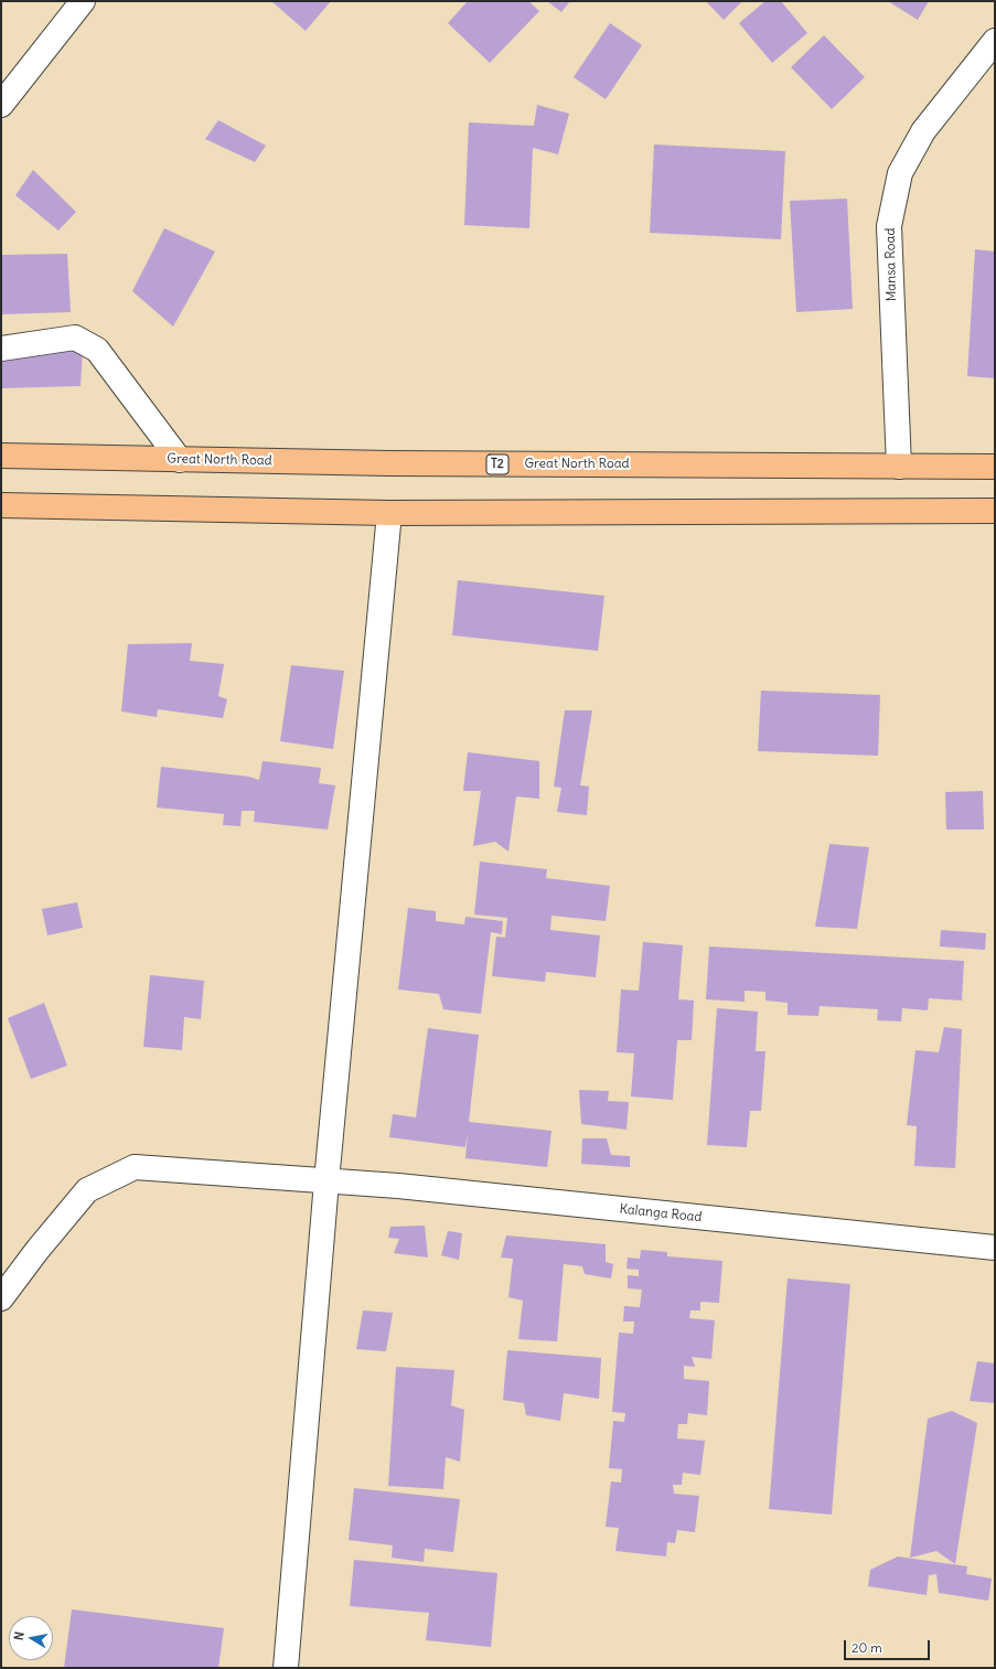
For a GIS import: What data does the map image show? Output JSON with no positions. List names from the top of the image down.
{
  "streets": {
    "main road": ["Great North Road", "T2"],
    "street": ["Mansa Road", "Kalanga Road"]
  },
  "crossings": [
    ["Mansa Road", "Great North Road"]
  ],
  "scale_bar": "20 m",
  "north": "left"
}
